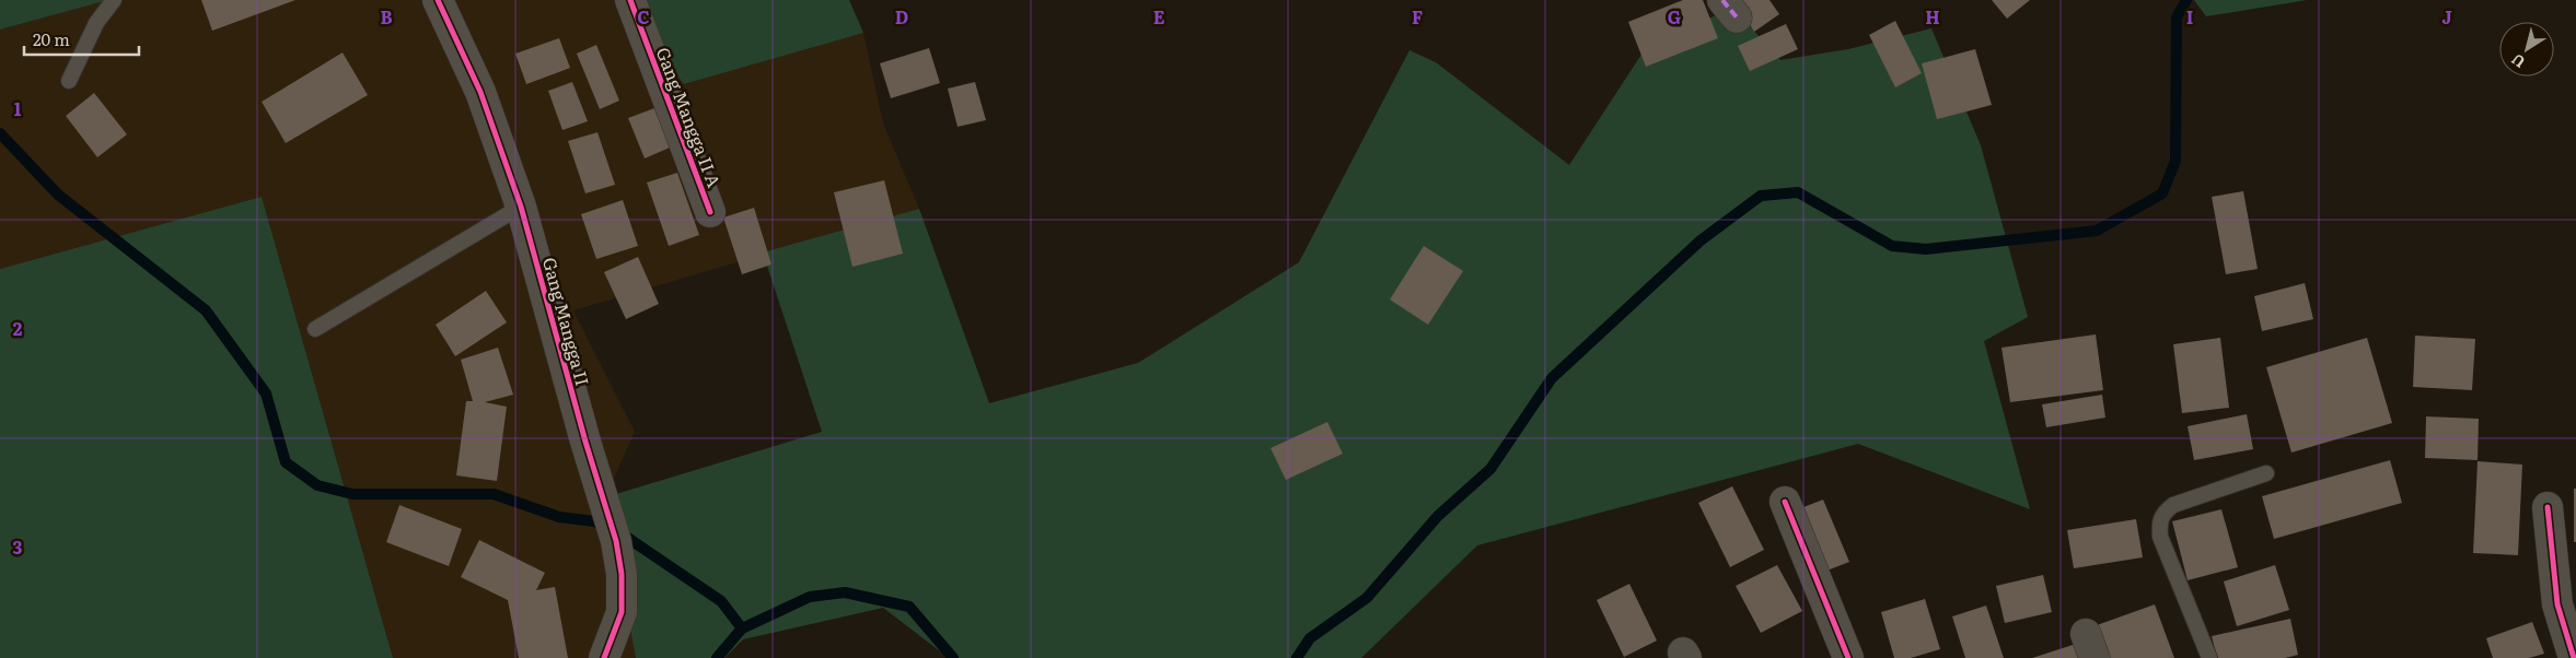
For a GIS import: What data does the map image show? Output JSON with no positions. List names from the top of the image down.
{
  "streets": {
    "street": ["Gang Mangga II A", "Gang Mangga II"]
  },
  "scale_bar": "20 m",
  "north": "bottom left",
  "grid": {
    "columns": [
      "B",
      "C",
      "D",
      "E",
      "F",
      "G",
      "H",
      "I",
      "J"
    ],
    "rows": ["1", "2", "3"]
  }
}
